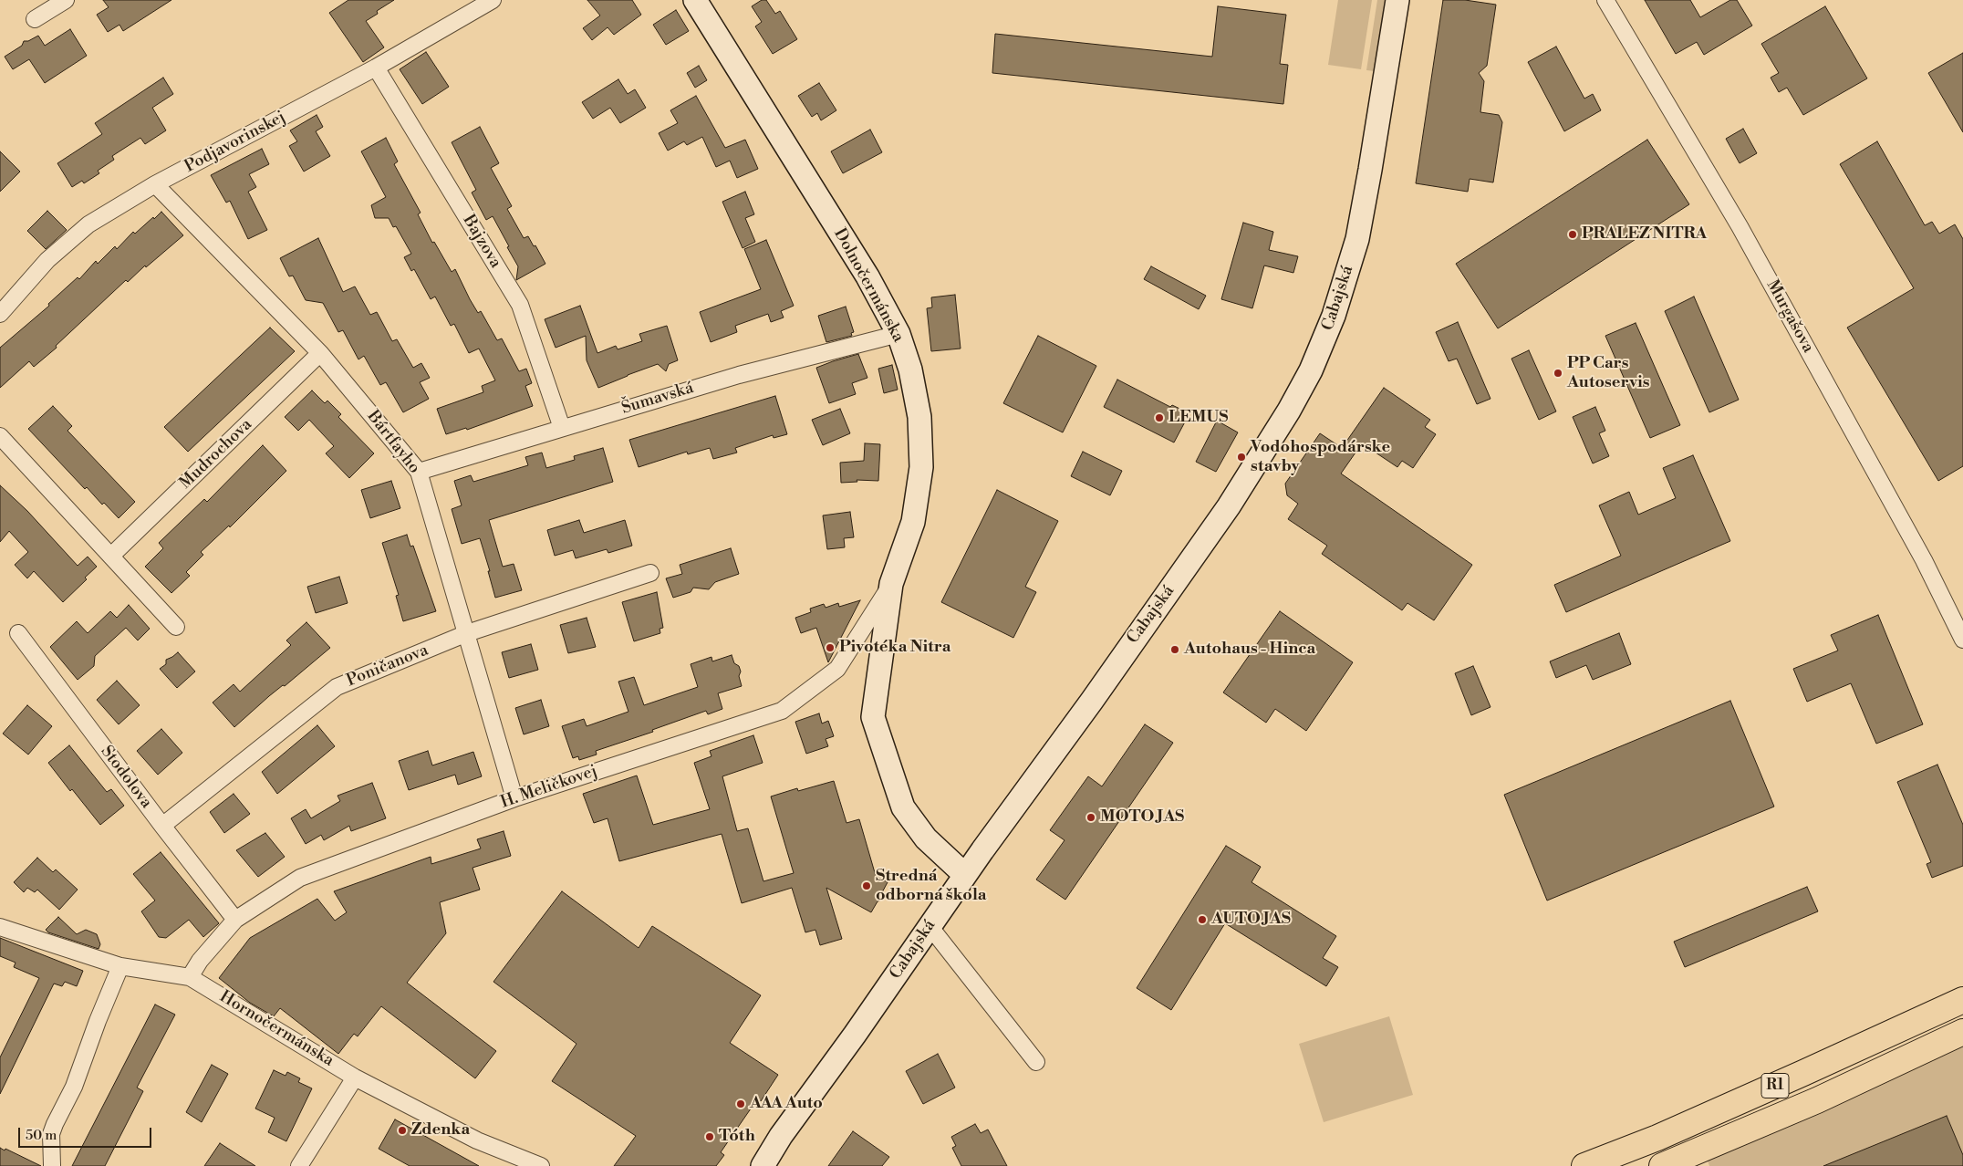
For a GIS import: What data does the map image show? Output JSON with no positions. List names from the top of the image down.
{
  "streets": {
    "highway": ["R1"],
    "main road": ["Dolnočermánska", "Cabajská"],
    "street": [
      "Podjavorinskej",
      "Bajzova",
      "Murgašova",
      "Šumavská",
      "Bártfayho",
      "Mudrochova",
      "Poničanova",
      "Stodolova",
      "H. Meličkovej",
      "Hornočermánska"
    ]
  },
  "crossings": [
    ["Podjavorinskej", "Bajzova"],
    ["Podjavorinskej", "Bártfayho"],
    ["Bajzova", "Šumavská"],
    ["Dolnočermánska", "Cabajská"],
    ["Dolnočermánska", "Šumavská"],
    ["Dolnočermánska", "H. Meličkovej"],
    ["Šumavská", "Bártfayho"],
    ["Bártfayho", "Mudrochova"],
    ["Bártfayho", "Poničanova"],
    ["Bártfayho", "H. Meličkovej"],
    ["Poničanova", "Stodolova"],
    ["Stodolova", "H. Meličkovej"],
    ["H. Meličkovej", "Hornočermánska"]
  ],
  "places": [
    "PRALEZ NITRA",
    "PP Cars Autoservis",
    "LEMUS",
    "Vodohospodárske stavby",
    "Pivotéka Nitra",
    "Autohaus - Hinca",
    "MOTO JAS",
    "Stredná odborná škola",
    "AUTO JAS",
    "AAA Auto",
    "Zdenka",
    "Tóth"
  ],
  "scale_bar": "50 m"
}
